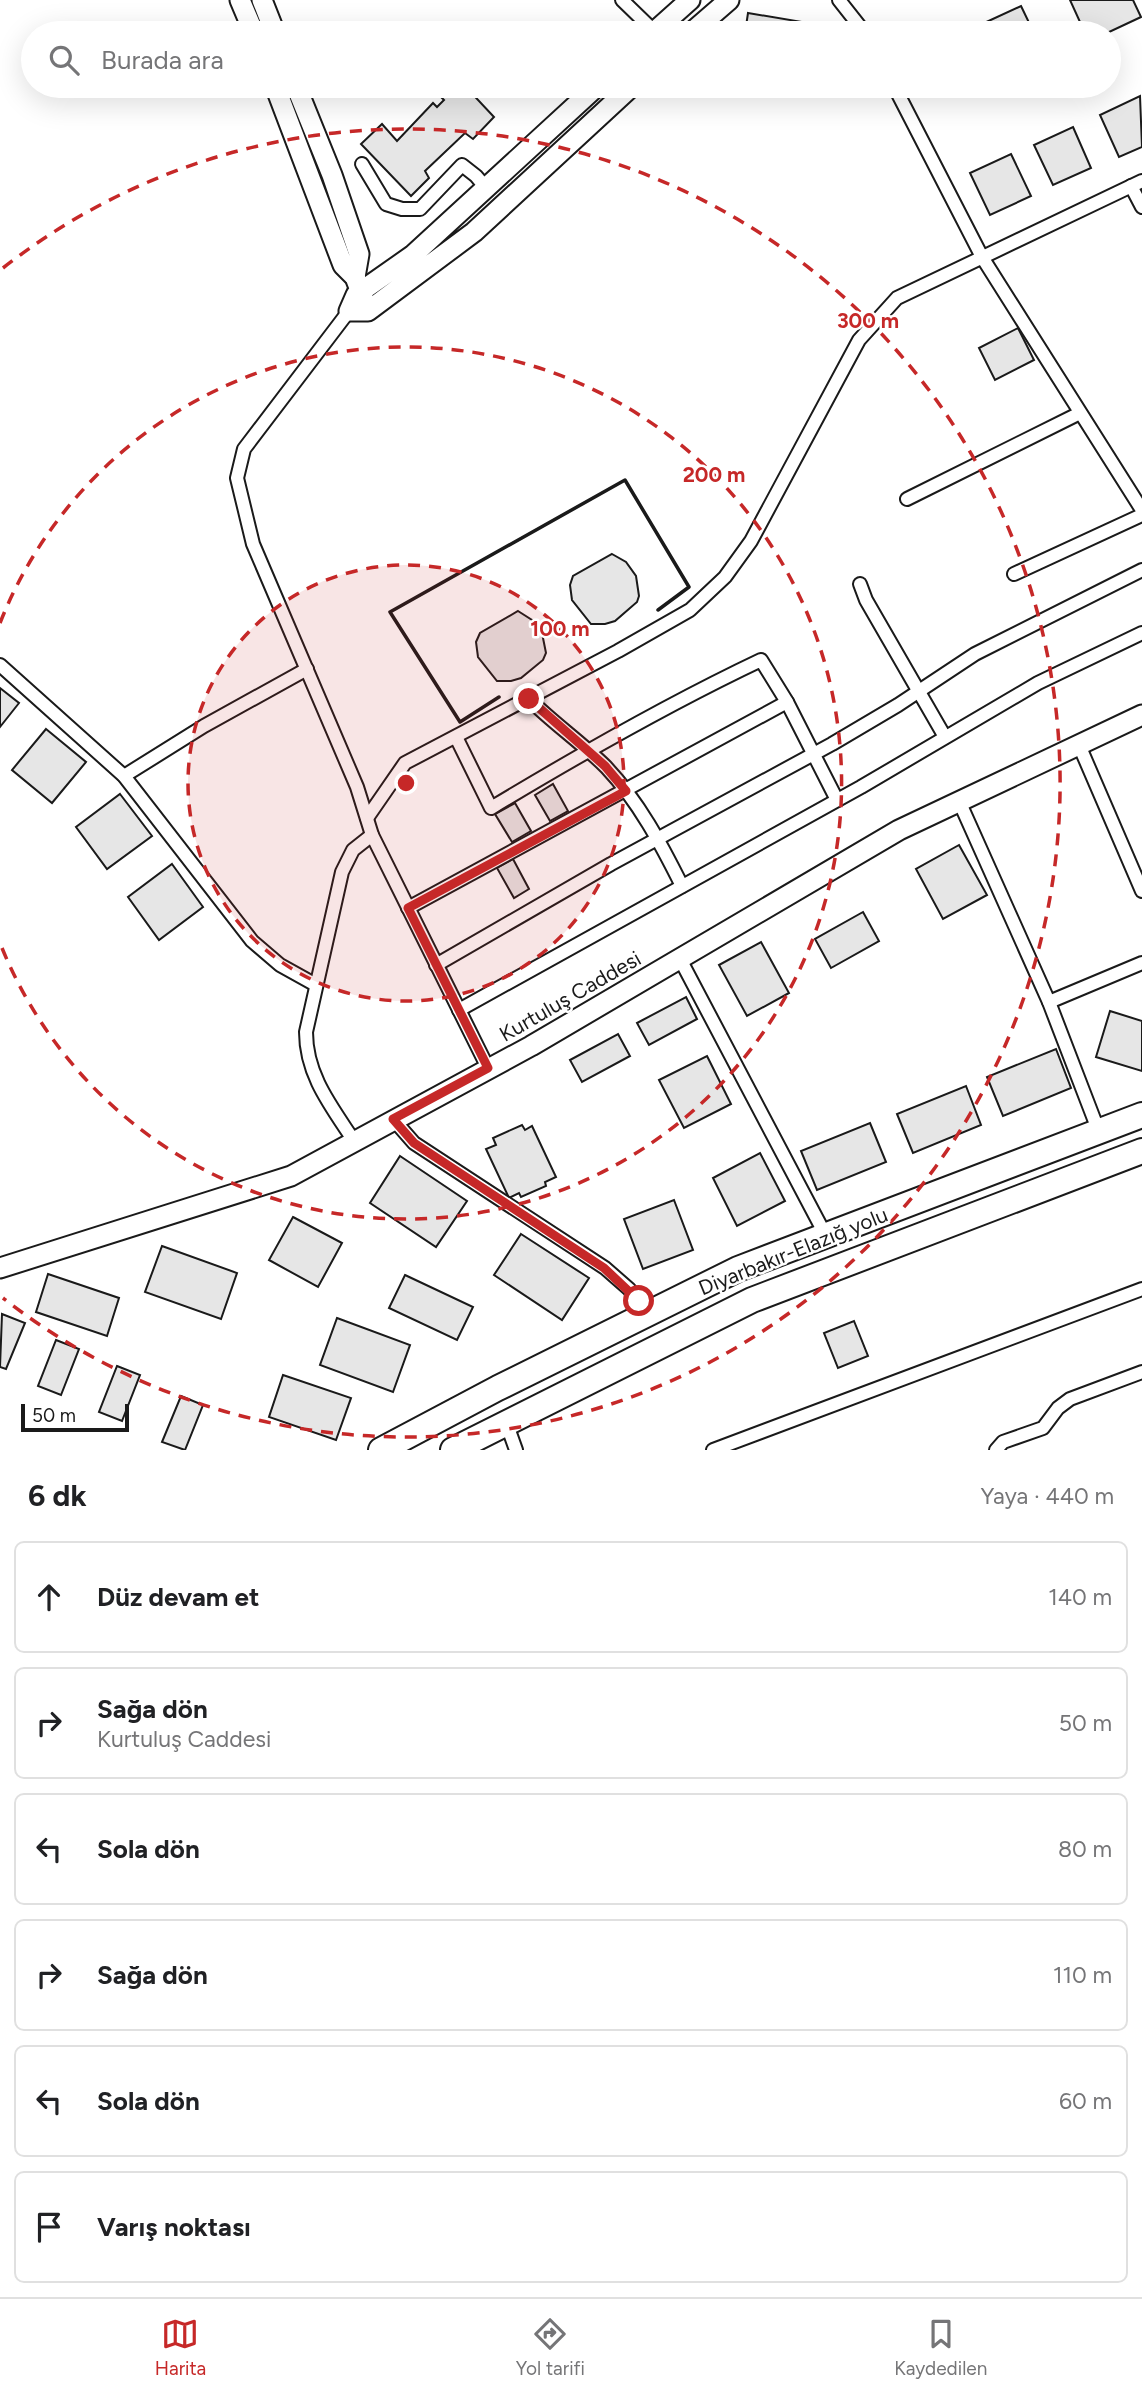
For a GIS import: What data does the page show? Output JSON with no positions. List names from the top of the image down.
{
  "streets": {
    "highway": ["Diyarbakır-Elazığ yolu"],
    "main road": ["Kurtuluş Caddesi"]
  },
  "scale_bar": "50 m",
  "page": {
    "search": "Burada ara",
    "scale": "50 m",
    "heading": ["6 dk", "Yaya · 440 m"],
    "list": [
      ["Düz devam et", "140 m"],
      ["Sağa dön", "Kurtuluş Caddesi", "50 m"],
      ["Sola dön", "80 m"],
      ["Sağa dön", "110 m"],
      ["Sola dön", "60 m"],
      "Varış noktası"
    ],
    "nav": ["Harita", "Yol tarifi", "Kaydedilen"]
  },
  "rings": ["300 m", "200 m", "100 m"]
}
